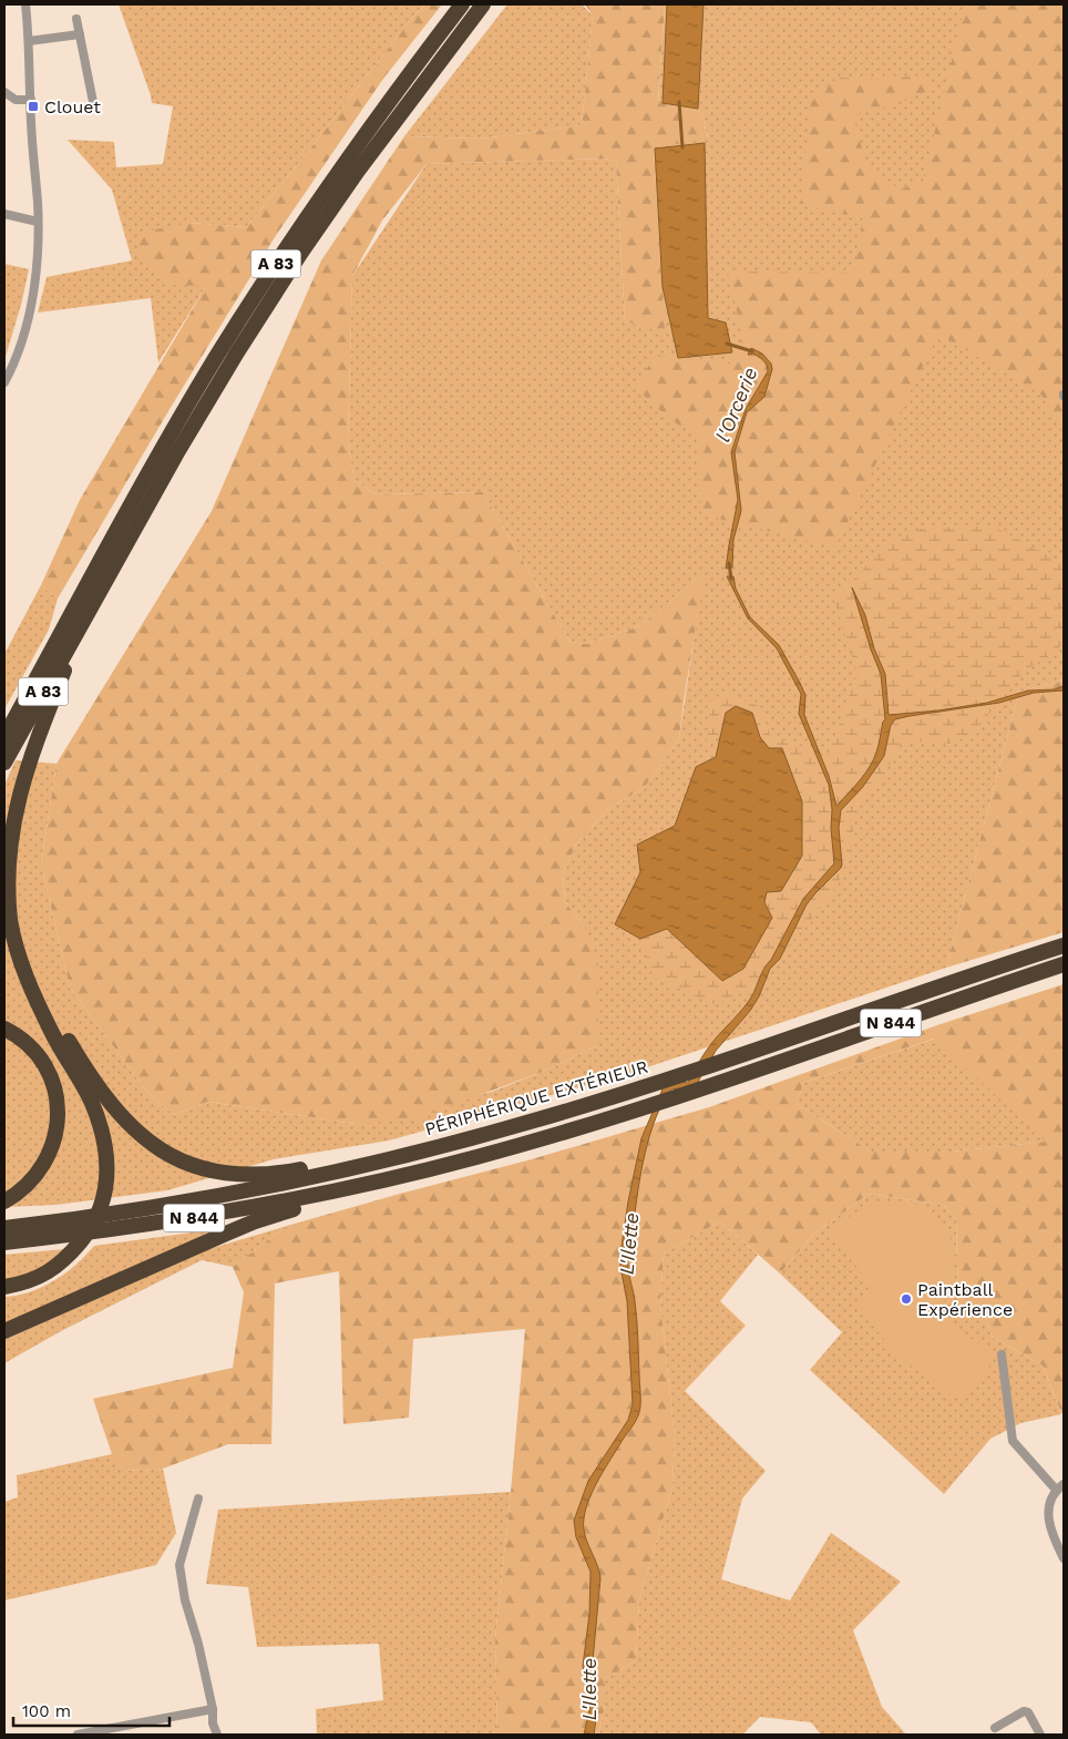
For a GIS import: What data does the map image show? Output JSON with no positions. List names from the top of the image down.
{
  "streets": {
    "highway": ["A 83", "N 844", "PÉRIPHÉRIQUE EXTÉRIEUR"]
  },
  "water": ["l'Orcerie", "L'Ilette"],
  "places": {
    "transit": ["Clouet"],
    "other": ["Paintball Expérience"]
  },
  "scale_bar": "100 m"
}
